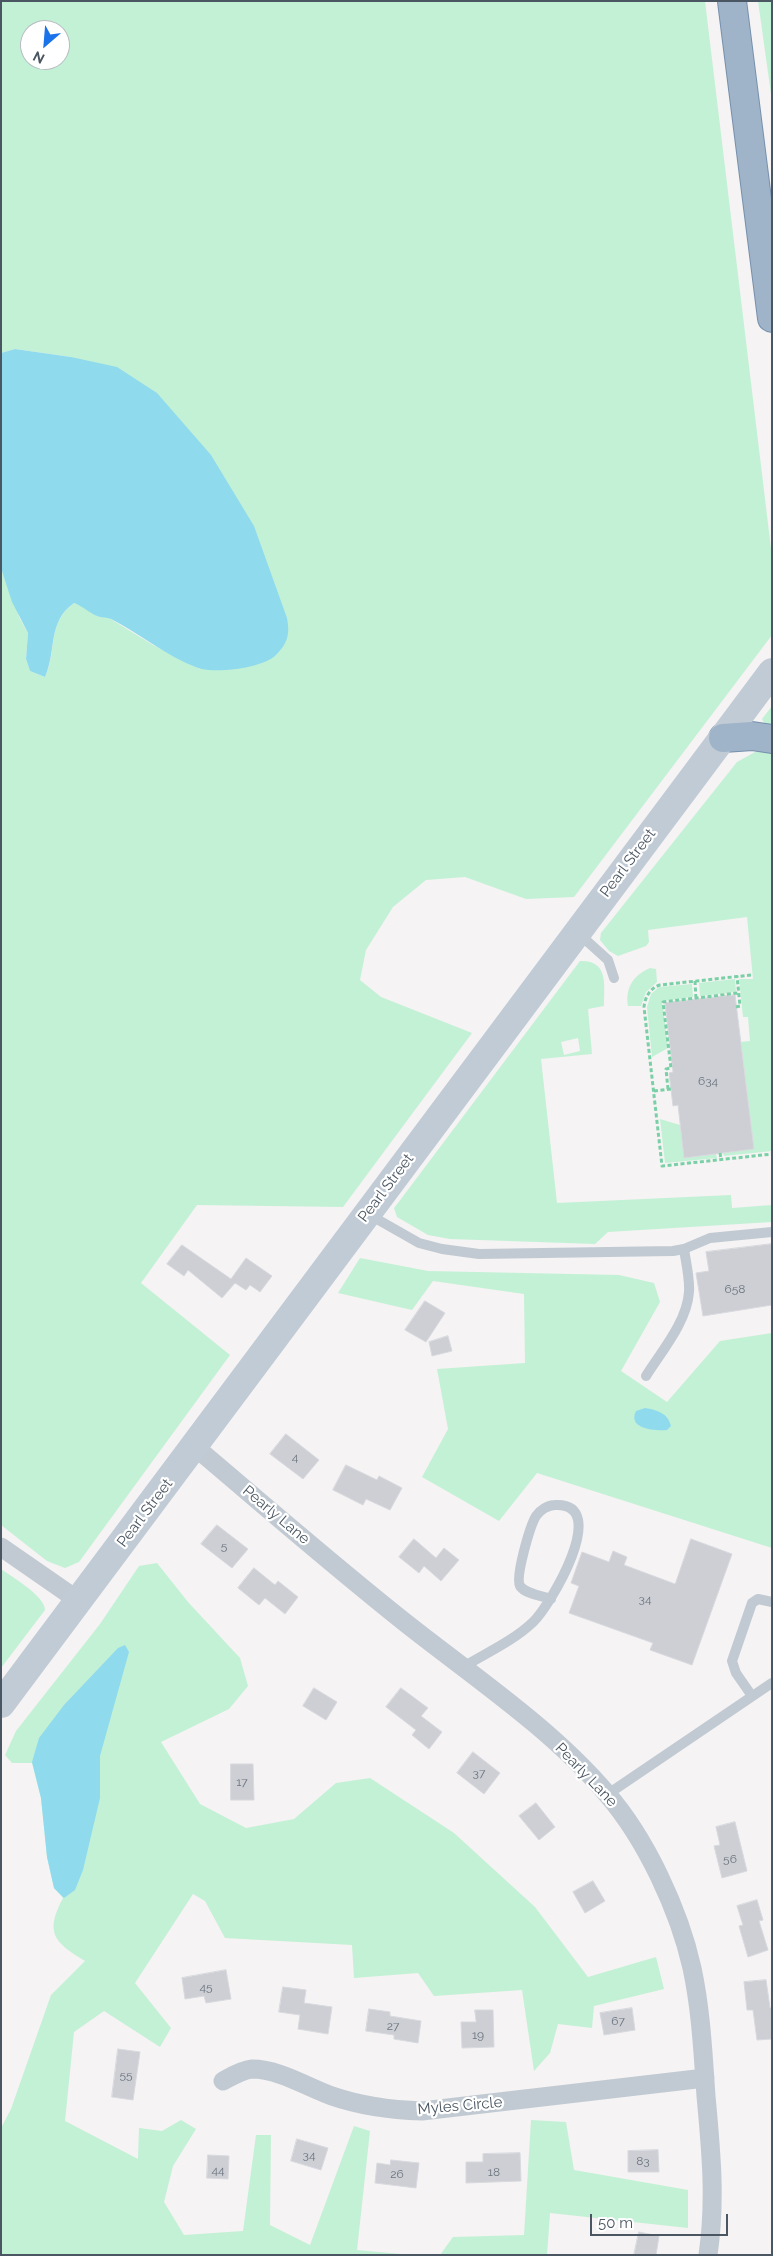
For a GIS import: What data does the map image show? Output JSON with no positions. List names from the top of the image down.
{
  "streets": {
    "main road": ["Pearl Street"],
    "street": ["Pearly Lane", "Myles Circle"]
  },
  "crossings": [
    ["Pearl Street", "Pearly Lane"],
    ["Pearly Lane", "Myles Circle"]
  ],
  "house_numbers": [
    "634",
    "658",
    "4",
    "5",
    "34",
    "37",
    "17",
    "56",
    "45",
    "67",
    "27",
    "19",
    "55",
    "34",
    "83",
    "44",
    "18",
    "26"
  ],
  "scale_bar": "50 m",
  "north": "bottom left"
}
